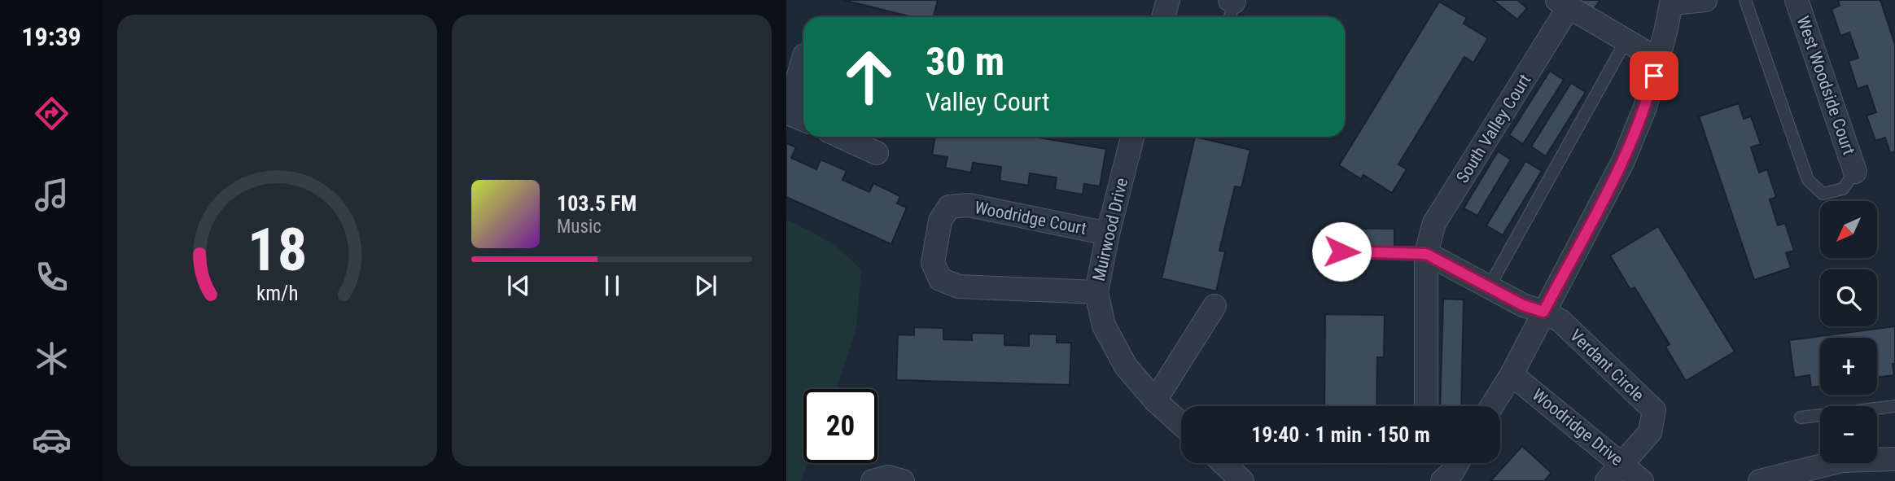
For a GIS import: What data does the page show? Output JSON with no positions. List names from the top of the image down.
{
  "streets": {
    "street": [
      "West Woodside Court",
      "South Valley Court",
      "Woodridge Court",
      "Muirwood Drive",
      "Verdant Circle",
      "Woodridge Drive"
    ]
  },
  "crossings": [
    ["Woodridge Court", "Muirwood Drive"],
    ["Verdant Circle", "Woodridge Drive"]
  ],
  "north": "bottom left",
  "page": {
    "tabs": "19:39",
    "turn": ["30 m", "Valley Court"],
    "song": ["103.5 FM", "Music"],
    "map_buttons": ["+", "−"],
    "limit": "20",
    "trip": "19:40 · 1 min · 150 m",
    "gauge": ["18", "km/h"]
  }
}
